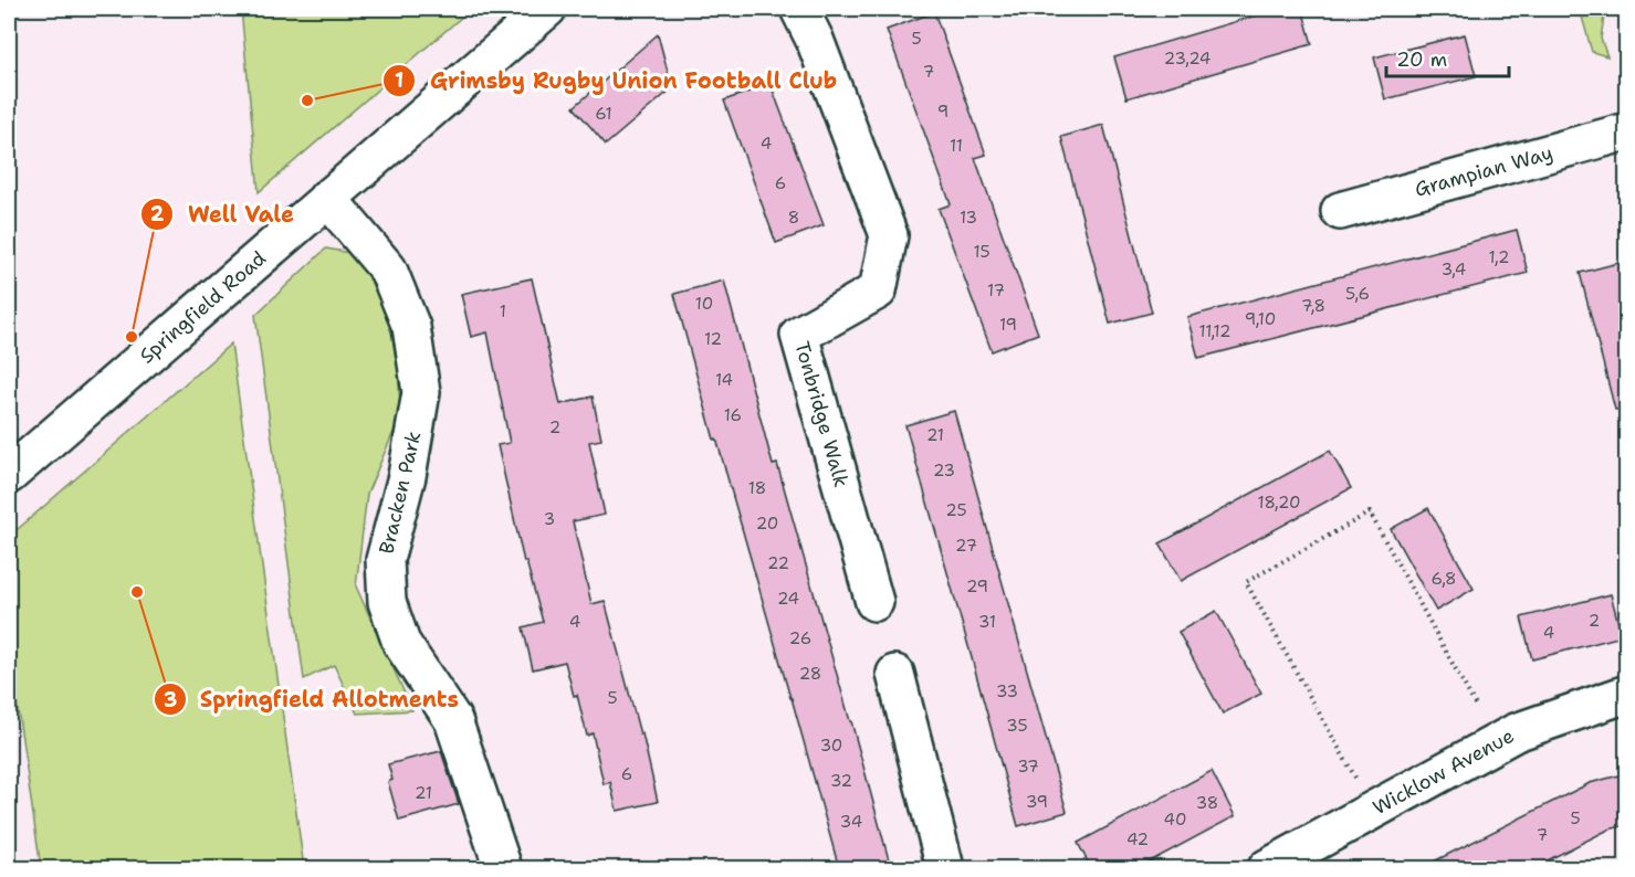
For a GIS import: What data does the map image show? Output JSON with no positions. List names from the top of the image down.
{
  "streets": {
    "street": [
      "Grampian Way",
      "Springfield Road",
      "Tonbridge Walk",
      "Bracken Park",
      "Wicklow Avenue"
    ]
  },
  "crossings": [
    ["Springfield Road", "Bracken Park"]
  ],
  "places": ["Grimsby Rugby Union Football Club", "Well Vale", "Springfield Allotments"],
  "house_numbers": [
    "5",
    "23,24",
    "7",
    "9",
    "61",
    "4",
    "11",
    "6",
    "8",
    "13",
    "15",
    "1,2",
    "3,4",
    "17",
    "5,6",
    "10",
    "7,8",
    "1",
    "9,10",
    "19",
    "11,12",
    "12",
    "14",
    "16",
    "2",
    "21",
    "23",
    "18",
    "18,20",
    "25",
    "3",
    "20",
    "27",
    "22",
    "6,8",
    "29",
    "24",
    "2",
    "4",
    "31",
    "4",
    "26",
    "28",
    "33",
    "5",
    "35",
    "30",
    "37",
    "6",
    "32",
    "21",
    "39",
    "38",
    "5",
    "40",
    "34",
    "7",
    "42"
  ],
  "scale_bar": "20 m"
}
